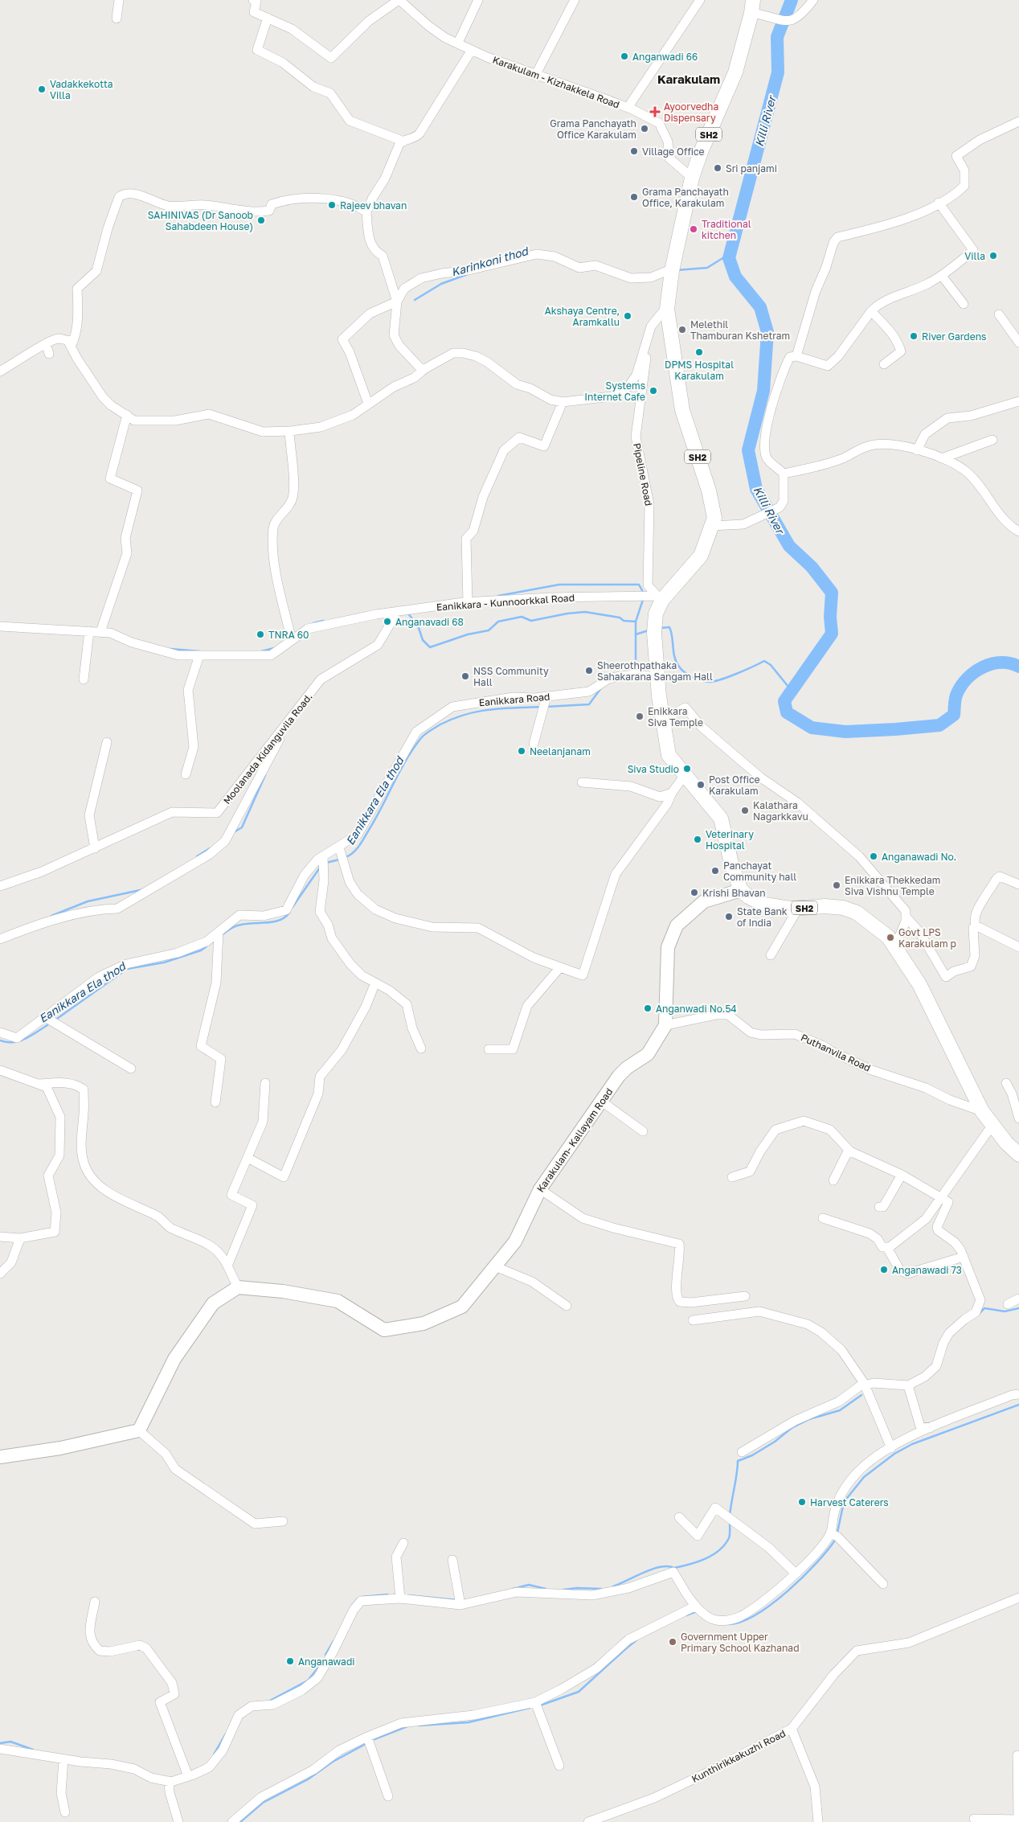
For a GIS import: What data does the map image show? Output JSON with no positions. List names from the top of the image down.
{
  "streets": {
    "main road": ["SH2"],
    "street": [
      "Karakulam - Kizhakkela Road",
      "Pipeline Road",
      "Eanikkara - Kunnoorkkal Road",
      "Eanikkara Road",
      "Moolanada Kidanguvila Road.",
      "Puthanvila Road",
      "Karakulam- Kallayam Road",
      "Kunthirikkakuzhi Road"
    ]
  },
  "crossings": [
    ["Karakulam - Kizhakkela Road", "SH2"],
    ["SH2", "Pipeline Road"],
    ["SH2", "Eanikkara - Kunnoorkkal Road"],
    ["SH2", "Eanikkara Road"],
    ["SH2", "Puthanvila Road"],
    ["Pipeline Road", "Eanikkara - Kunnoorkkal Road"],
    ["Eanikkara - Kunnoorkkal Road", "Moolanada Kidanguvila Road."],
    ["Puthanvila Road", "Karakulam- Kallayam Road"]
  ],
  "districts": ["Karakulam"],
  "water": ["Killi River", "Karinkoni thod", "Eanikkara Ela thod"],
  "places": {
    "other": [
      "Anganwadi 66",
      "Vadakkekotta Villa",
      "Grama Panchayath Office Karakulam",
      "Village Office",
      "Sri panjami",
      "Grama Panchayath Office, Karakulam",
      "Rajeev bhavan",
      "SAHINIVAS (Dr Sanoob Sahabdeen House)",
      "Traditional kitchen",
      "Villa",
      "Akshaya Centre, Aramkallu",
      "Melethil Thamburan Kshetram",
      "River Gardens",
      "DPMS Hospital Karakulam",
      "Systems Internet Cafe",
      "Anganavadi 68",
      "TNRA 60",
      "Sheerothpathaka Sahakarana Sangam Hall",
      "NSS Community Hall",
      "Enikkara Siva Temple",
      "Neelanjanam",
      "Siva Studio",
      "Post Office Karakulam",
      "Kalathara Nagarkkavu",
      "Veterinary Hospital",
      "Anganawadi No.",
      "Panchayat Community hall",
      "Enikkara Thekkedam Siva Vishnu Temple",
      "Krishi Bhavan",
      "State Bank of India",
      "Govt LPS Karakulam p",
      "Anganwadi No.54",
      "Anganawadi 73",
      "Harvest Caterers",
      "Government Upper Primary School Kazhanad",
      "Anganawadi"
    ],
    "health": ["Ayoorvedha Dispensary"]
  }
}
